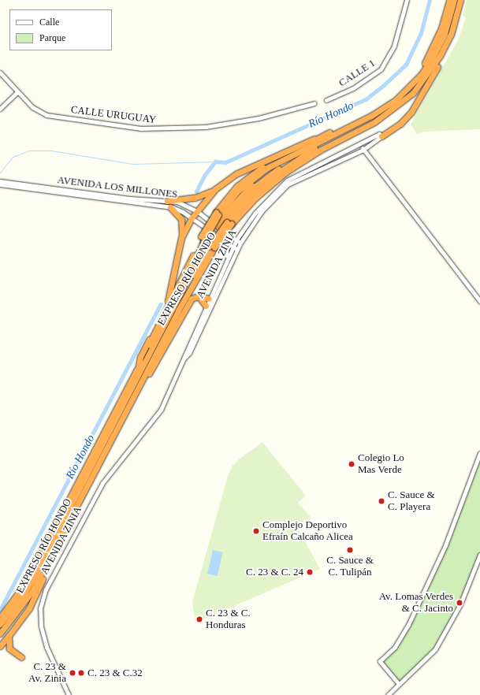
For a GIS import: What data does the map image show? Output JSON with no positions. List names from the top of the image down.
{
  "streets": {
    "highway": ["EXPRESO RÍO HONDO"],
    "street": [
      "CALLE 1",
      "CALLE URUGUAY",
      "AVENIDA LOS MILLONES",
      "AVENIDA ZINIA"
    ]
  },
  "crossings": [
    ["AVENIDA LOS MILLONES", "AVENIDA ZINIA"]
  ],
  "water": ["Río Hondo"],
  "places": [
    "Colegio Lo Mas Verde",
    "C. Sauce & C. Playera",
    "Complejo Deportivo Efraín Calcaño Alicea",
    "C. Sauce & C. Tulipán",
    "C. 23 & C. 24",
    "Av. Lomas Verdes & C. Jacinto",
    "C. 23 & C. Honduras",
    "C. 23 & Av. Zinia",
    "C. 23 & C.32"
  ],
  "legend": ["Calle", "Parque"]
}
